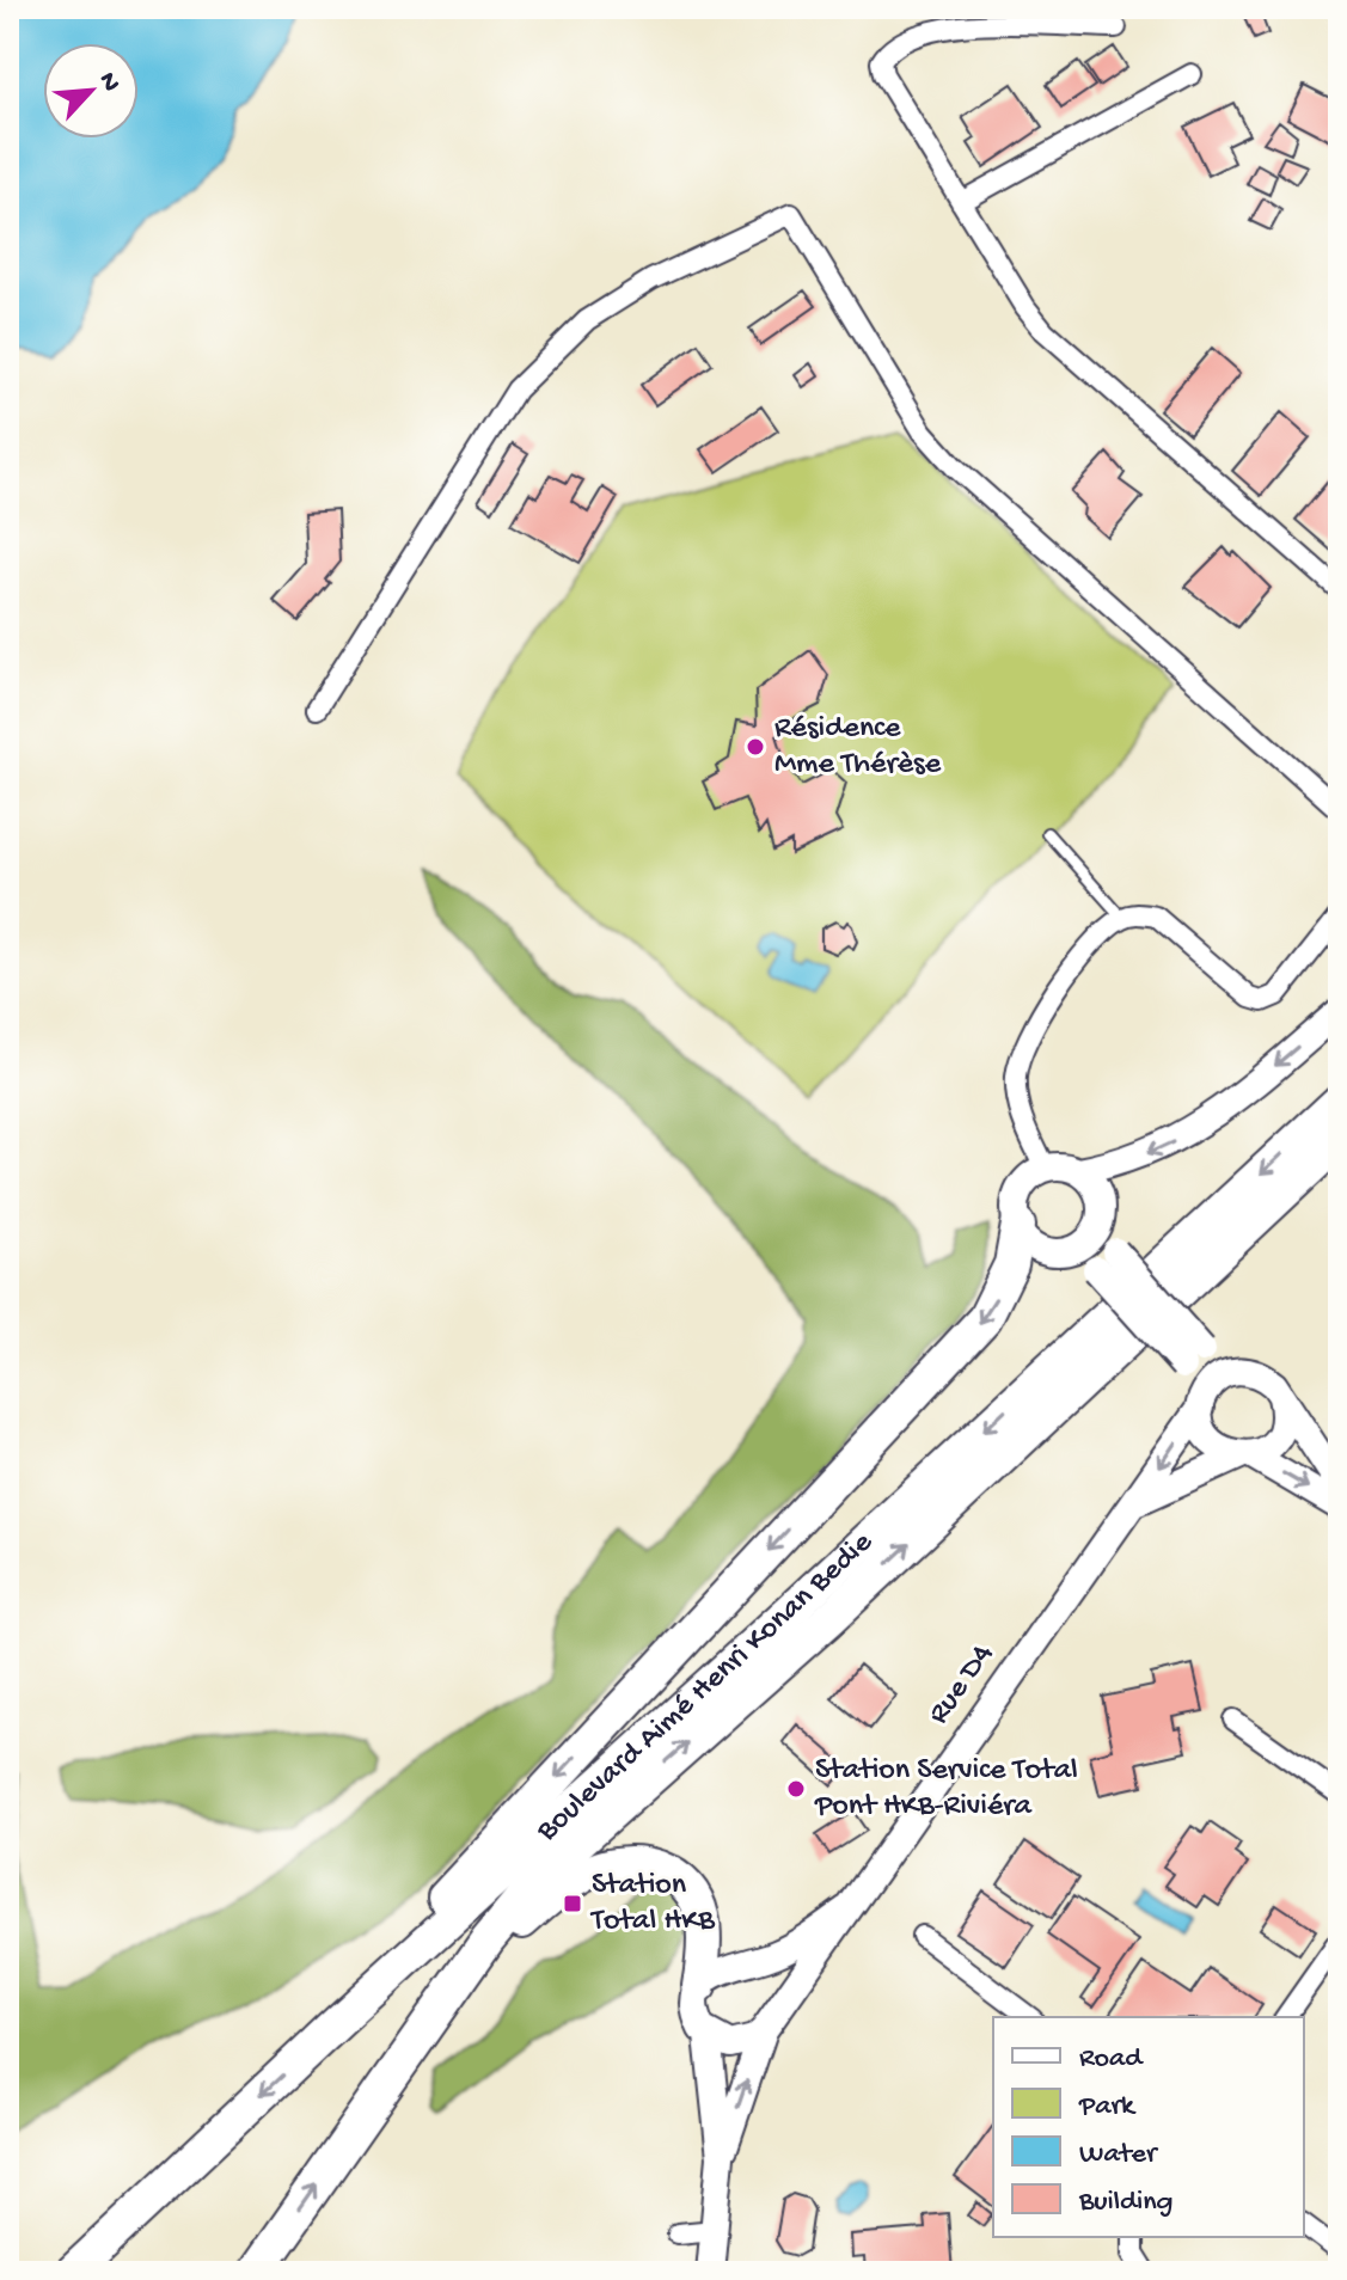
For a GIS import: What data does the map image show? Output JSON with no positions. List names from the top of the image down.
{
  "streets": {
    "highway": ["Boulevard Aimé Henri Konan Bedie"],
    "main road": ["Rue D4"]
  },
  "places": {
    "other": ["Résidence Mme Thérèse", "Station Service Total Pont HKB-Riviéra"],
    "transit": ["Station Total HKB"]
  },
  "legend": [
    "Road",
    "Park",
    "Water",
    "Building"
  ],
  "north": "top right"
}
